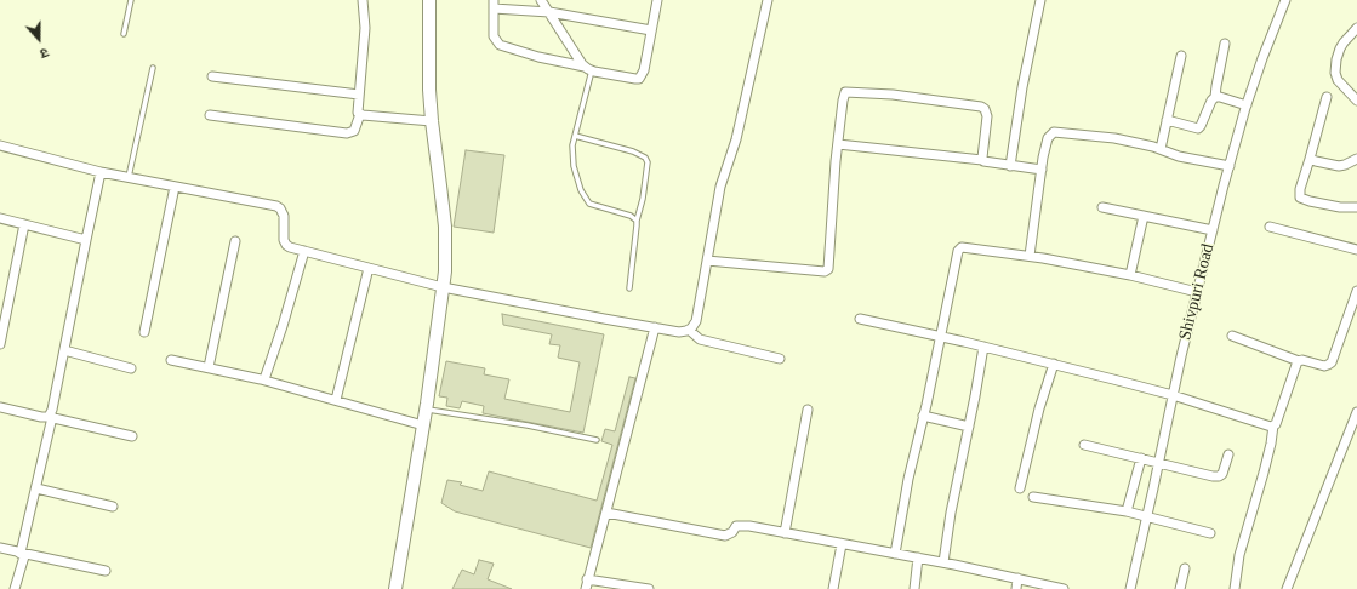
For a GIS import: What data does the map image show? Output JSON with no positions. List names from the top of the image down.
{
  "streets": {
    "street": ["Shivpuri Road"]
  },
  "north": "bottom"
}
